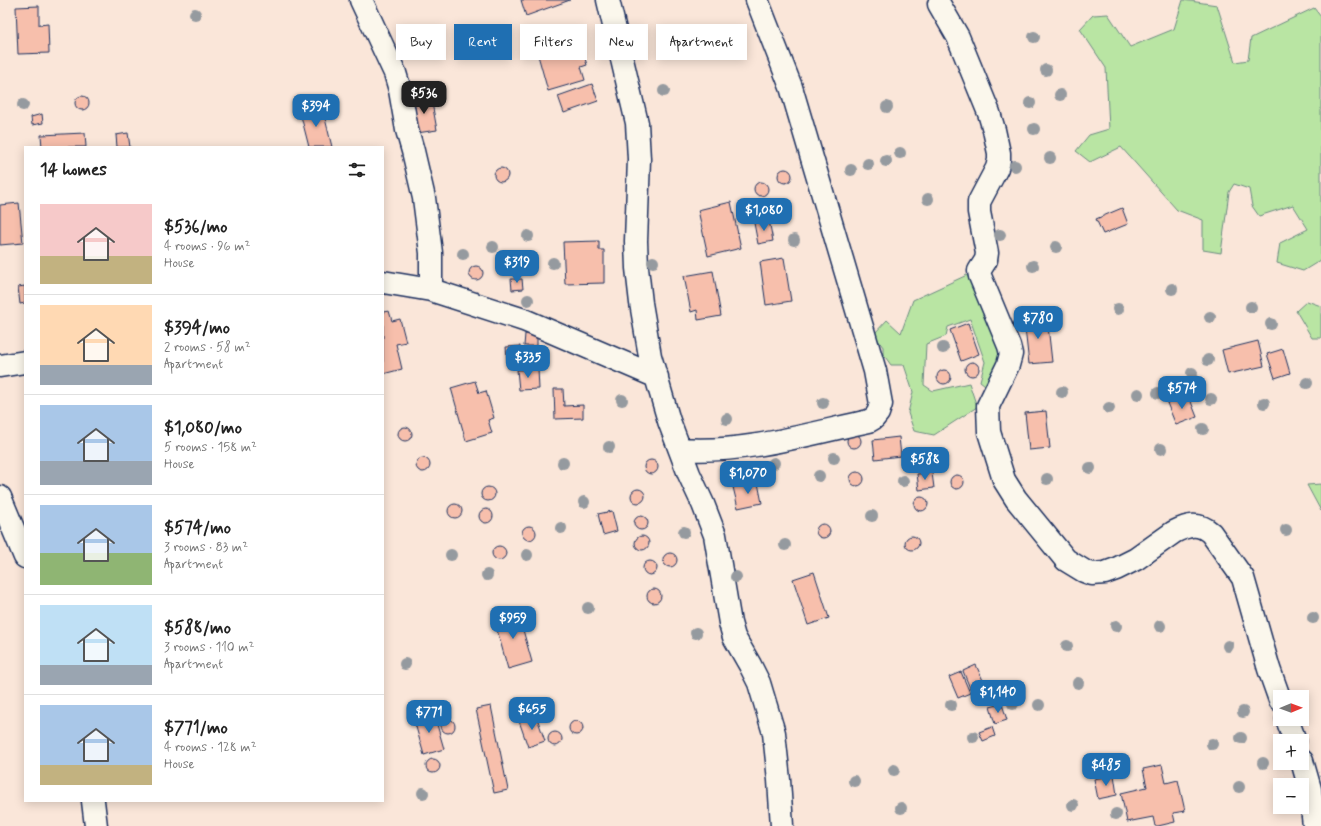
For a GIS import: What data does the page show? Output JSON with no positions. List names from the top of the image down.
{
  "north": "right",
  "page": {
    "chip": [
      "Buy",
      "Rent",
      "Filters",
      "New",
      "Apartment"
    ],
    "price": [
      "$536",
      "$394",
      "$1,080",
      "$319",
      "$780",
      "$335",
      "$574",
      "$588",
      "$1,070",
      "$959",
      "$1,140",
      "$655",
      "$771",
      "$485"
    ],
    "heading": "14 homes",
    "list": [
      {
        "name": "$536/mo",
        "note": "4 rooms · 96 m² · House"
      },
      {
        "name": "$394/mo",
        "note": "2 rooms · 58 m² · Apartment"
      },
      {
        "name": "$1,080/mo",
        "note": "5 rooms · 158 m² · House"
      },
      {
        "name": "$574/mo",
        "note": "3 rooms · 83 m² · Apartment"
      },
      {
        "name": "$588/mo",
        "note": "3 rooms · 110 m² · Apartment"
      },
      {
        "name": "$771/mo",
        "note": "4 rooms · 128 m² · House"
      }
    ],
    "map_buttons": ["+", "−"]
  }
}
